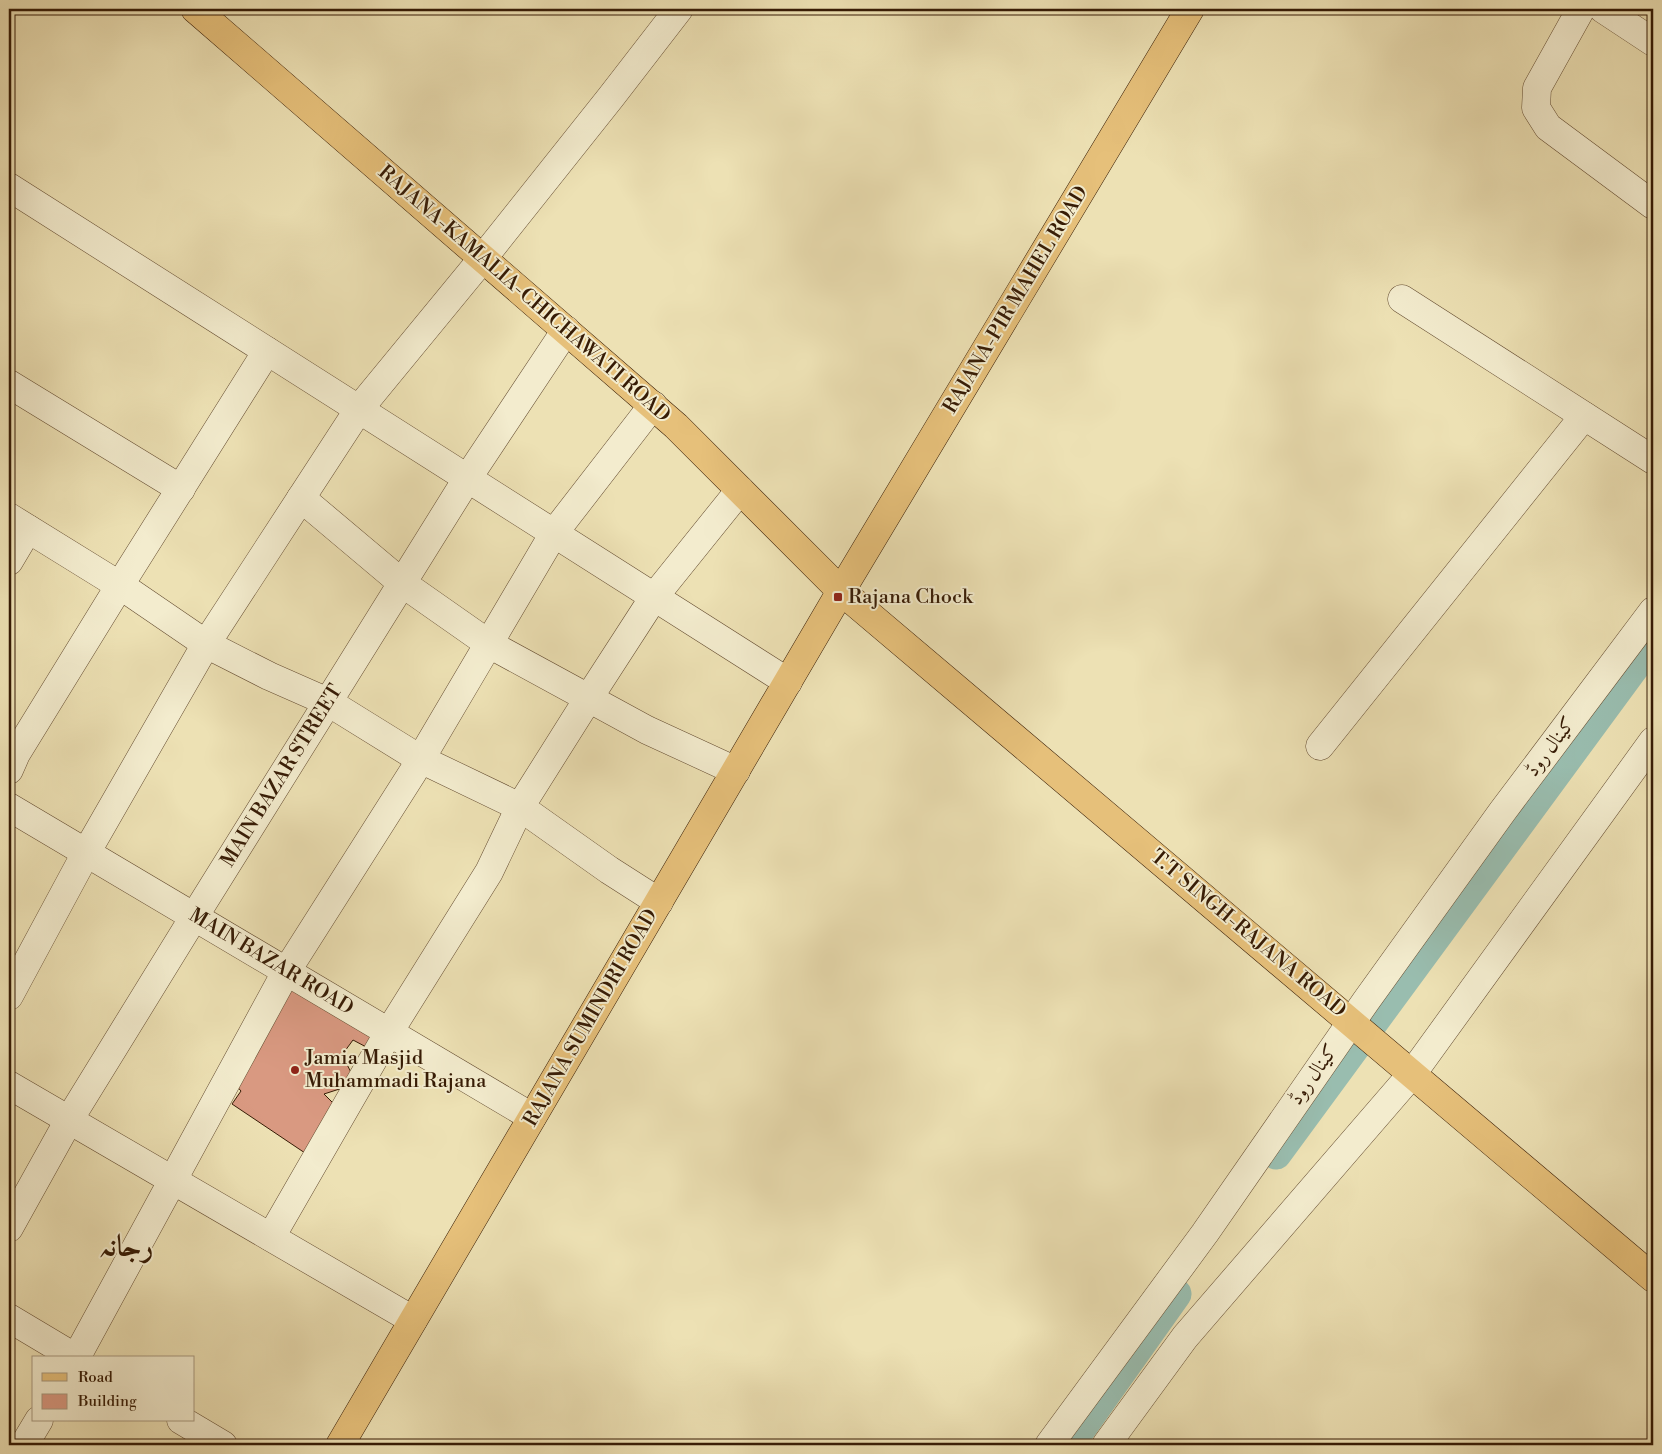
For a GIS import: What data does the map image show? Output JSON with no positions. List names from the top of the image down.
{
  "streets": {
    "main road": [
      "RAJANA-KAMALIA-CHICHAWATI ROAD",
      "RAJANA-PIR MAHEL ROAD",
      "T.T SINGH-RAJANA ROAD",
      "RAJANA SUMINDRI ROAD"
    ],
    "street": ["کینال روڈ", "MAIN BAZAR STREET", "MAIN BAZAR ROAD"]
  },
  "crossings": [
    ["RAJANA-KAMALIA-CHICHAWATI ROAD", "RAJANA-PIR MAHEL ROAD"],
    ["RAJANA-KAMALIA-CHICHAWATI ROAD", "MAIN BAZAR STREET"],
    ["RAJANA-KAMALIA-CHICHAWATI ROAD", "T.T SINGH-RAJANA ROAD"],
    ["RAJANA-KAMALIA-CHICHAWATI ROAD", "RAJANA SUMINDRI ROAD"],
    ["RAJANA-PIR MAHEL ROAD", "T.T SINGH-RAJANA ROAD"],
    ["RAJANA-PIR MAHEL ROAD", "RAJANA SUMINDRI ROAD"],
    ["کینال روڈ", "T.T SINGH-RAJANA ROAD"],
    ["MAIN BAZAR STREET", "MAIN BAZAR ROAD"],
    ["T.T SINGH-RAJANA ROAD", "RAJANA SUMINDRI ROAD"],
    ["MAIN BAZAR ROAD", "RAJANA SUMINDRI ROAD"]
  ],
  "districts": ["رجانہ"],
  "places": {
    "transit": ["Rajana Chock"],
    "other": ["Jamia Masjid Muhammadi Rajana"]
  },
  "legend": ["Road", "Building"]
}
